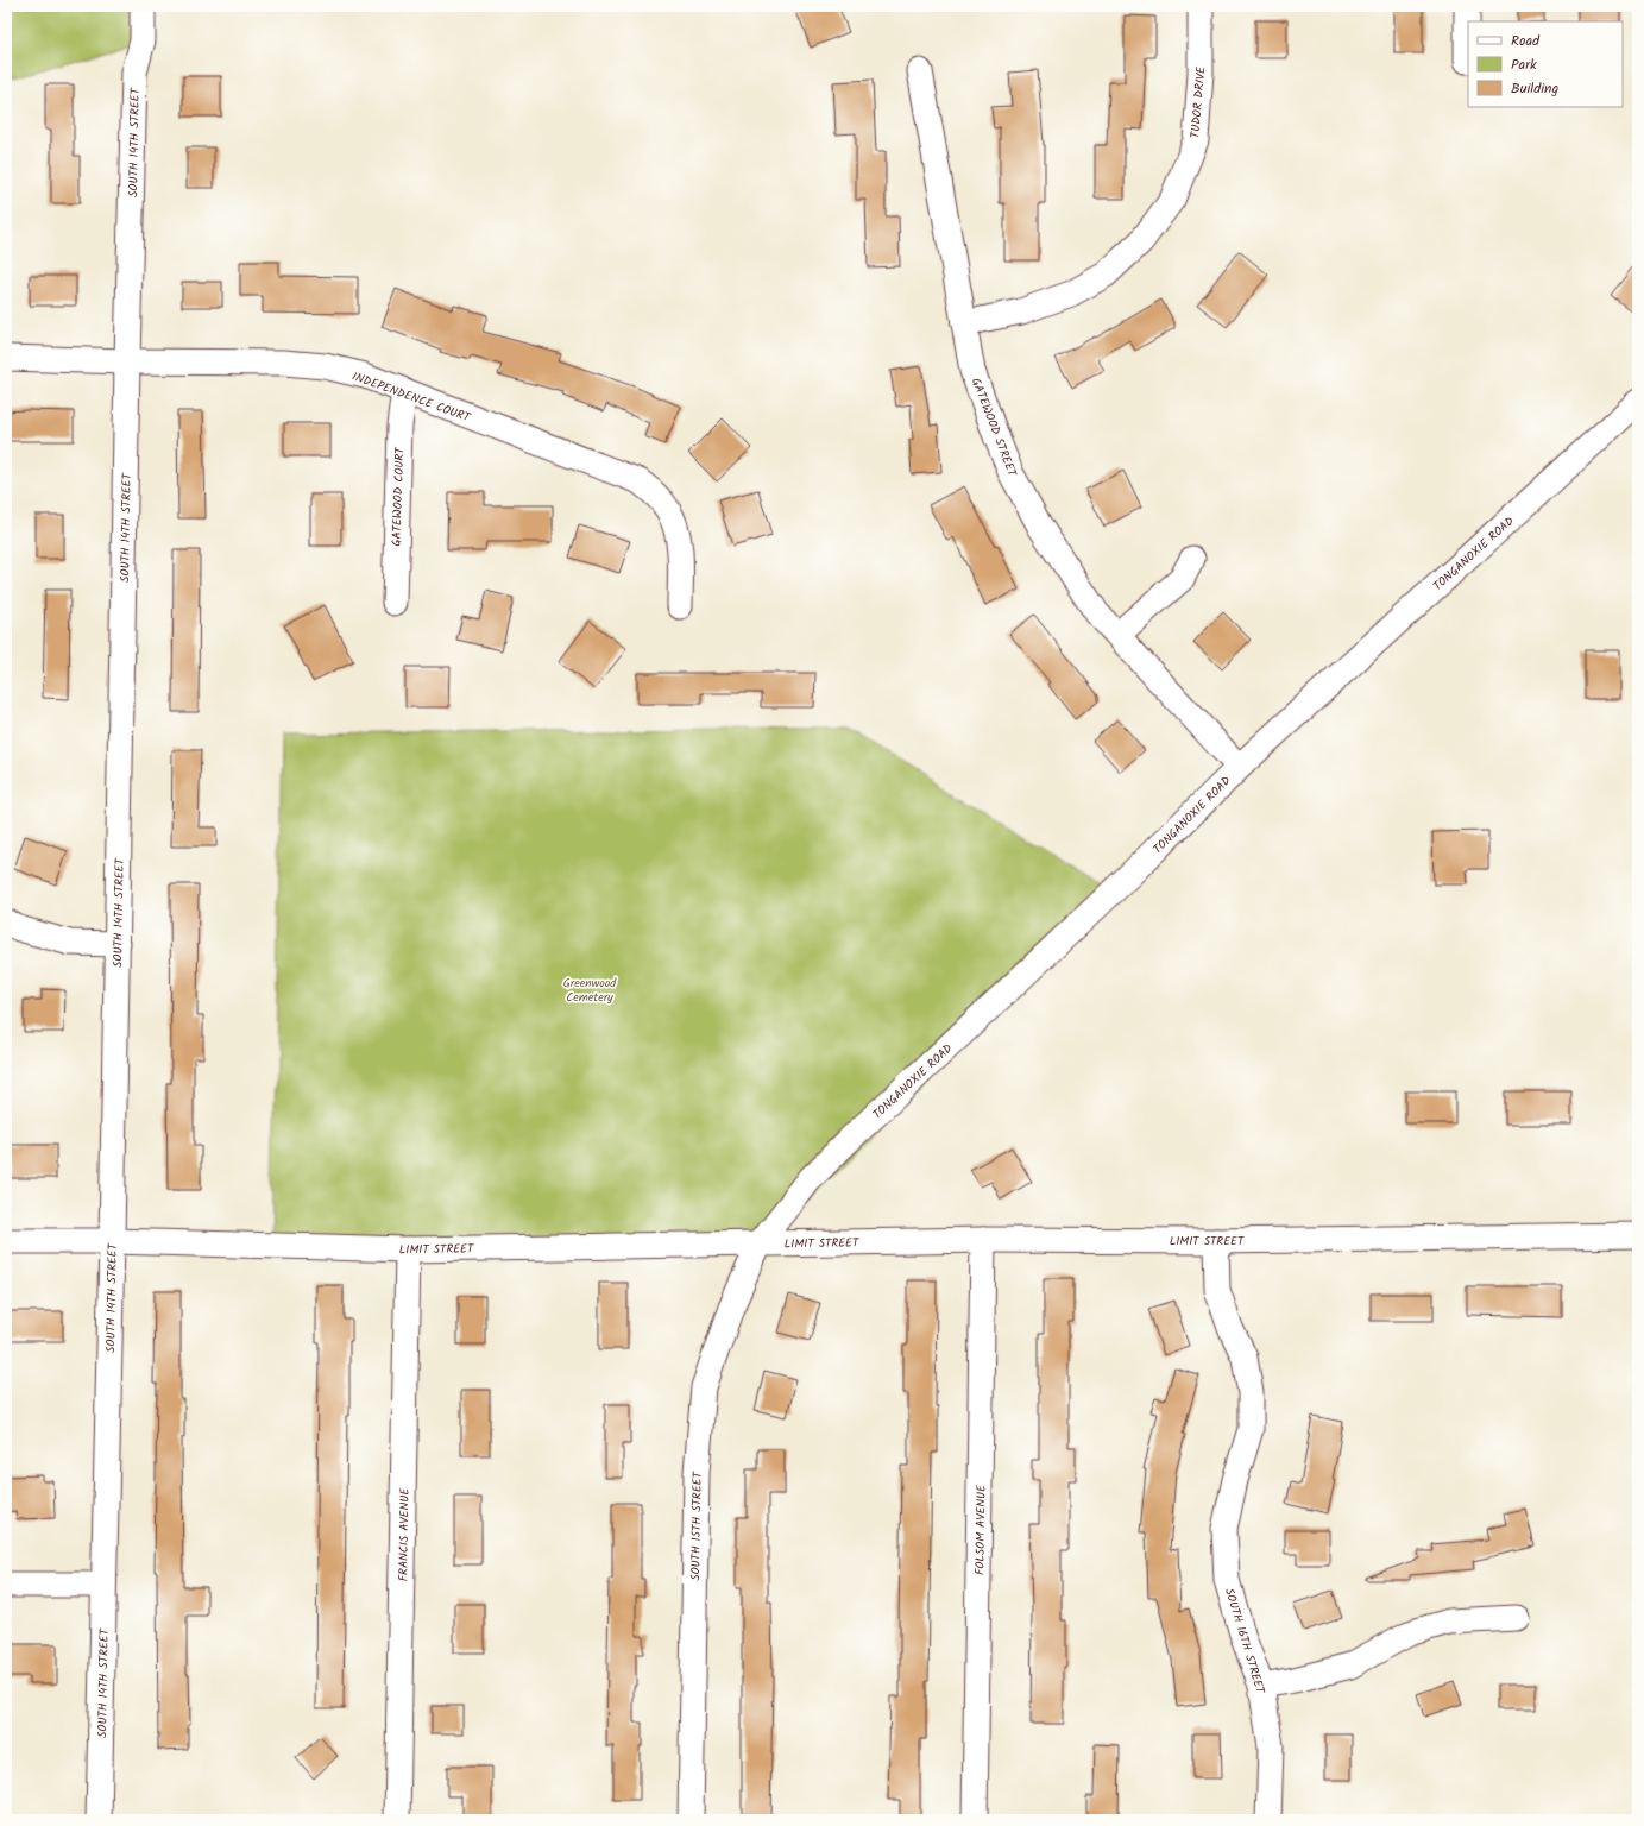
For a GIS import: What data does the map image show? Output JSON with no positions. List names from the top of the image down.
{
  "streets": {
    "street": [
      "TUDOR DRIVE",
      "SOUTH 14TH STREET",
      "INDEPENDENCE COURT",
      "GATEWOOD STREET",
      "GATEWOOD COURT",
      "TONGANOXIE ROAD",
      "LIMIT STREET",
      "SOUTH 15TH STREET",
      "FOLSOM AVENUE",
      "FRANCIS AVENUE",
      "SOUTH 16TH STREET"
    ]
  },
  "crossings": [
    ["TUDOR DRIVE", "GATEWOOD STREET"],
    ["SOUTH 14TH STREET", "INDEPENDENCE COURT"],
    ["SOUTH 14TH STREET", "LIMIT STREET"],
    ["INDEPENDENCE COURT", "GATEWOOD COURT"],
    ["GATEWOOD STREET", "TONGANOXIE ROAD"],
    ["TONGANOXIE ROAD", "LIMIT STREET"],
    ["TONGANOXIE ROAD", "SOUTH 15TH STREET"],
    ["LIMIT STREET", "SOUTH 15TH STREET"],
    ["LIMIT STREET", "FOLSOM AVENUE"],
    ["LIMIT STREET", "FRANCIS AVENUE"],
    ["LIMIT STREET", "SOUTH 16TH STREET"]
  ],
  "parks": ["Greenwood Cemetery"],
  "legend": ["Road", "Park", "Building"]
}
